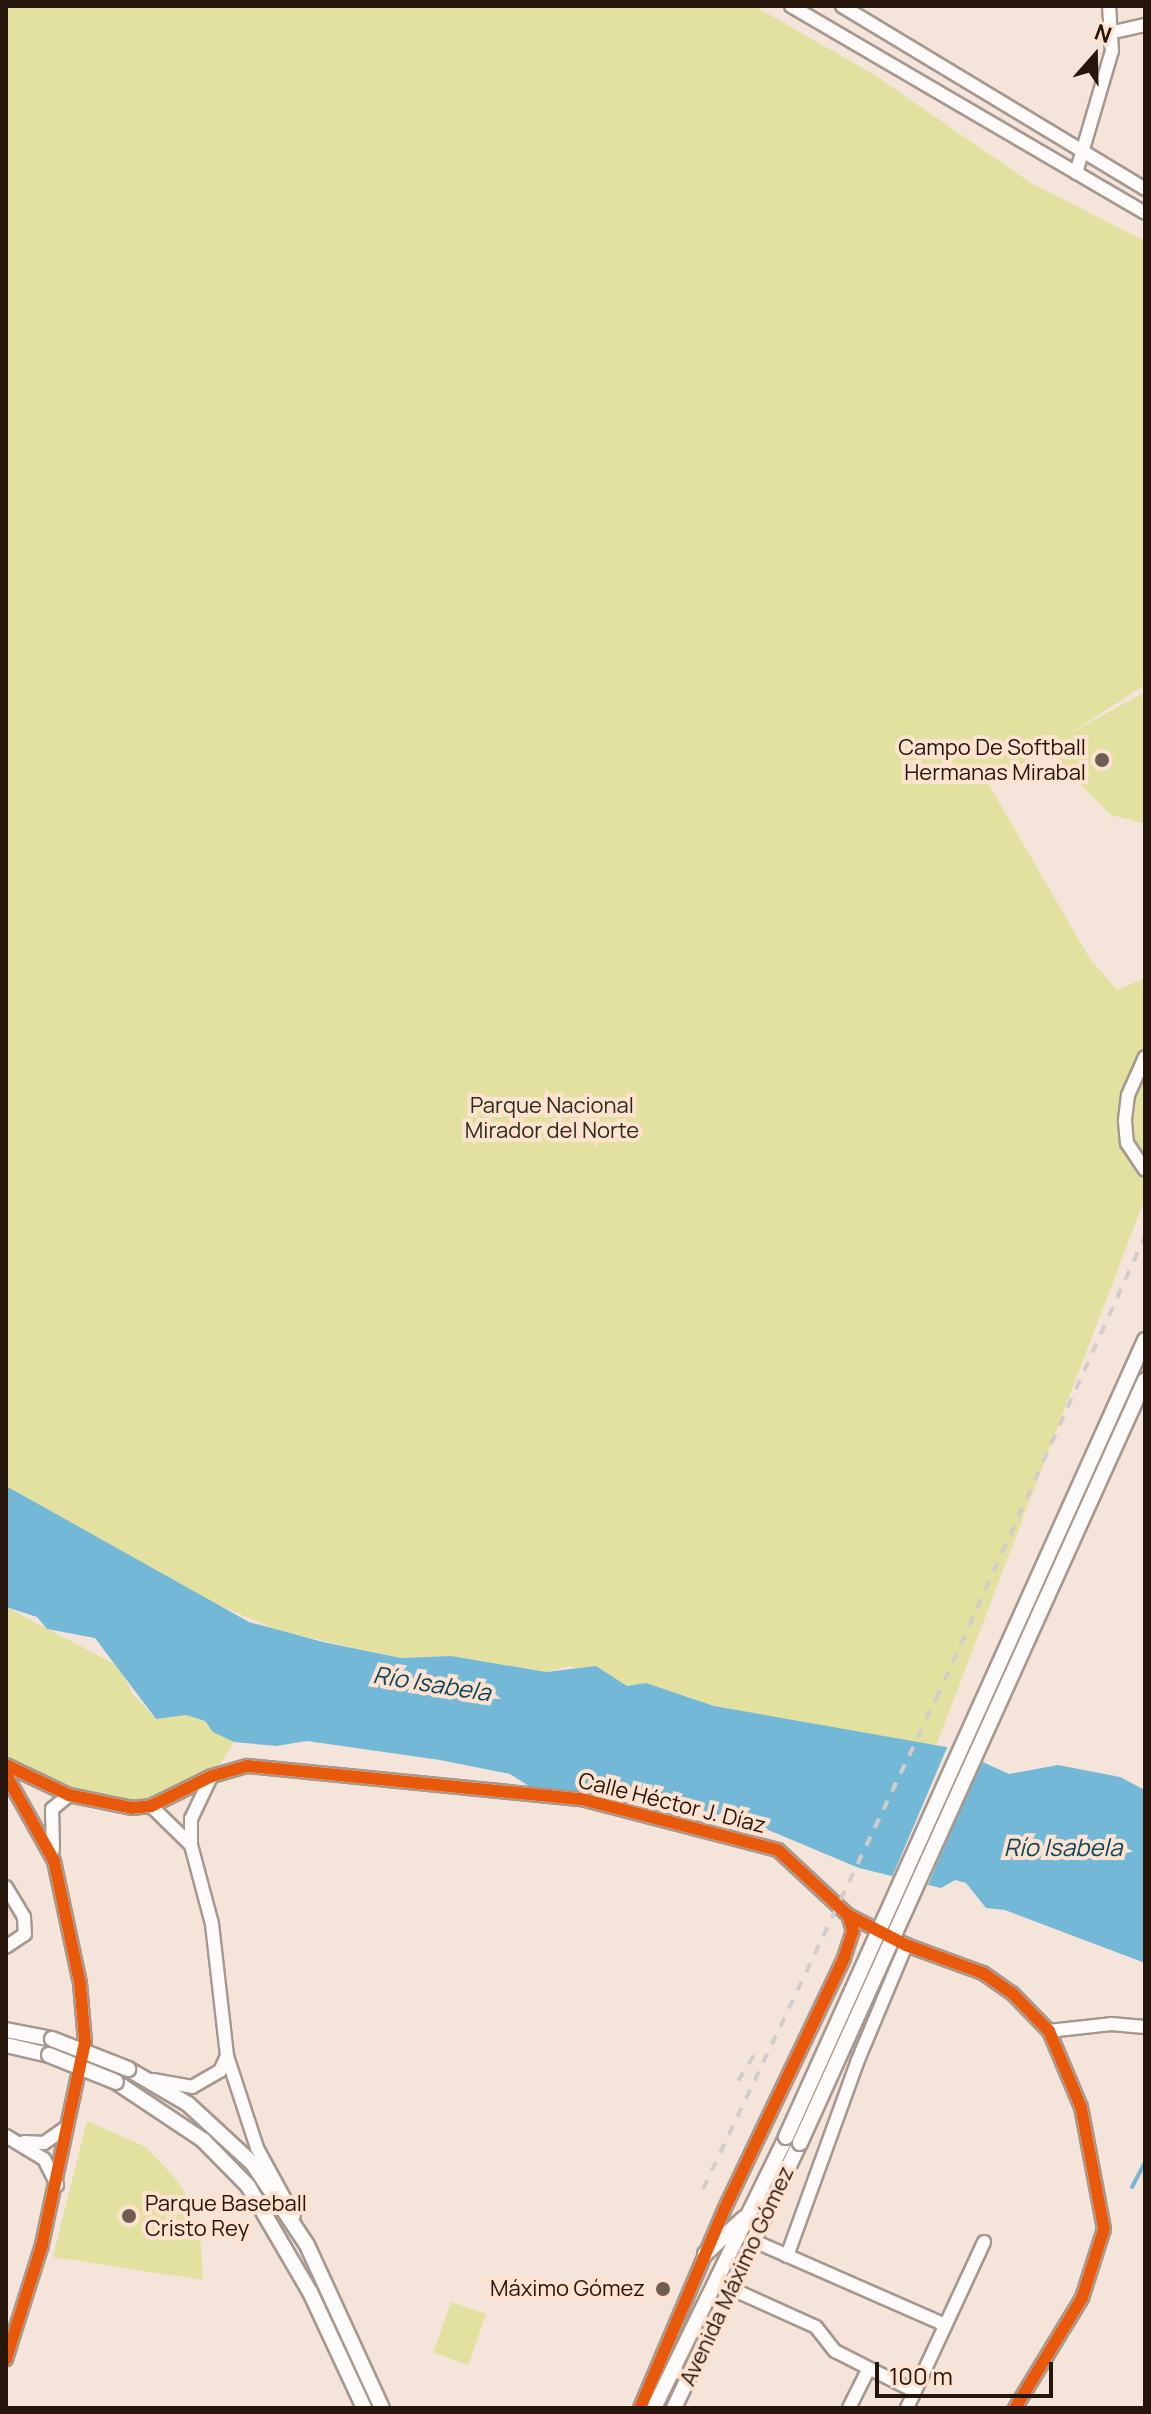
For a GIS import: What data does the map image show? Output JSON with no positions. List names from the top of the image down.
{
  "streets": {
    "main road": ["Avenida Máximo Gómez"],
    "street": ["Calle Héctor J. Díaz"]
  },
  "water": ["Río Isabela"],
  "parks": ["Parque Nacional Mirador del Norte"],
  "places": ["Campo De Softball Hermanas Mirabal", "Parque Baseball Cristo Rey", "Máximo Gómez"],
  "scale_bar": "100 m",
  "north": "top"
}
